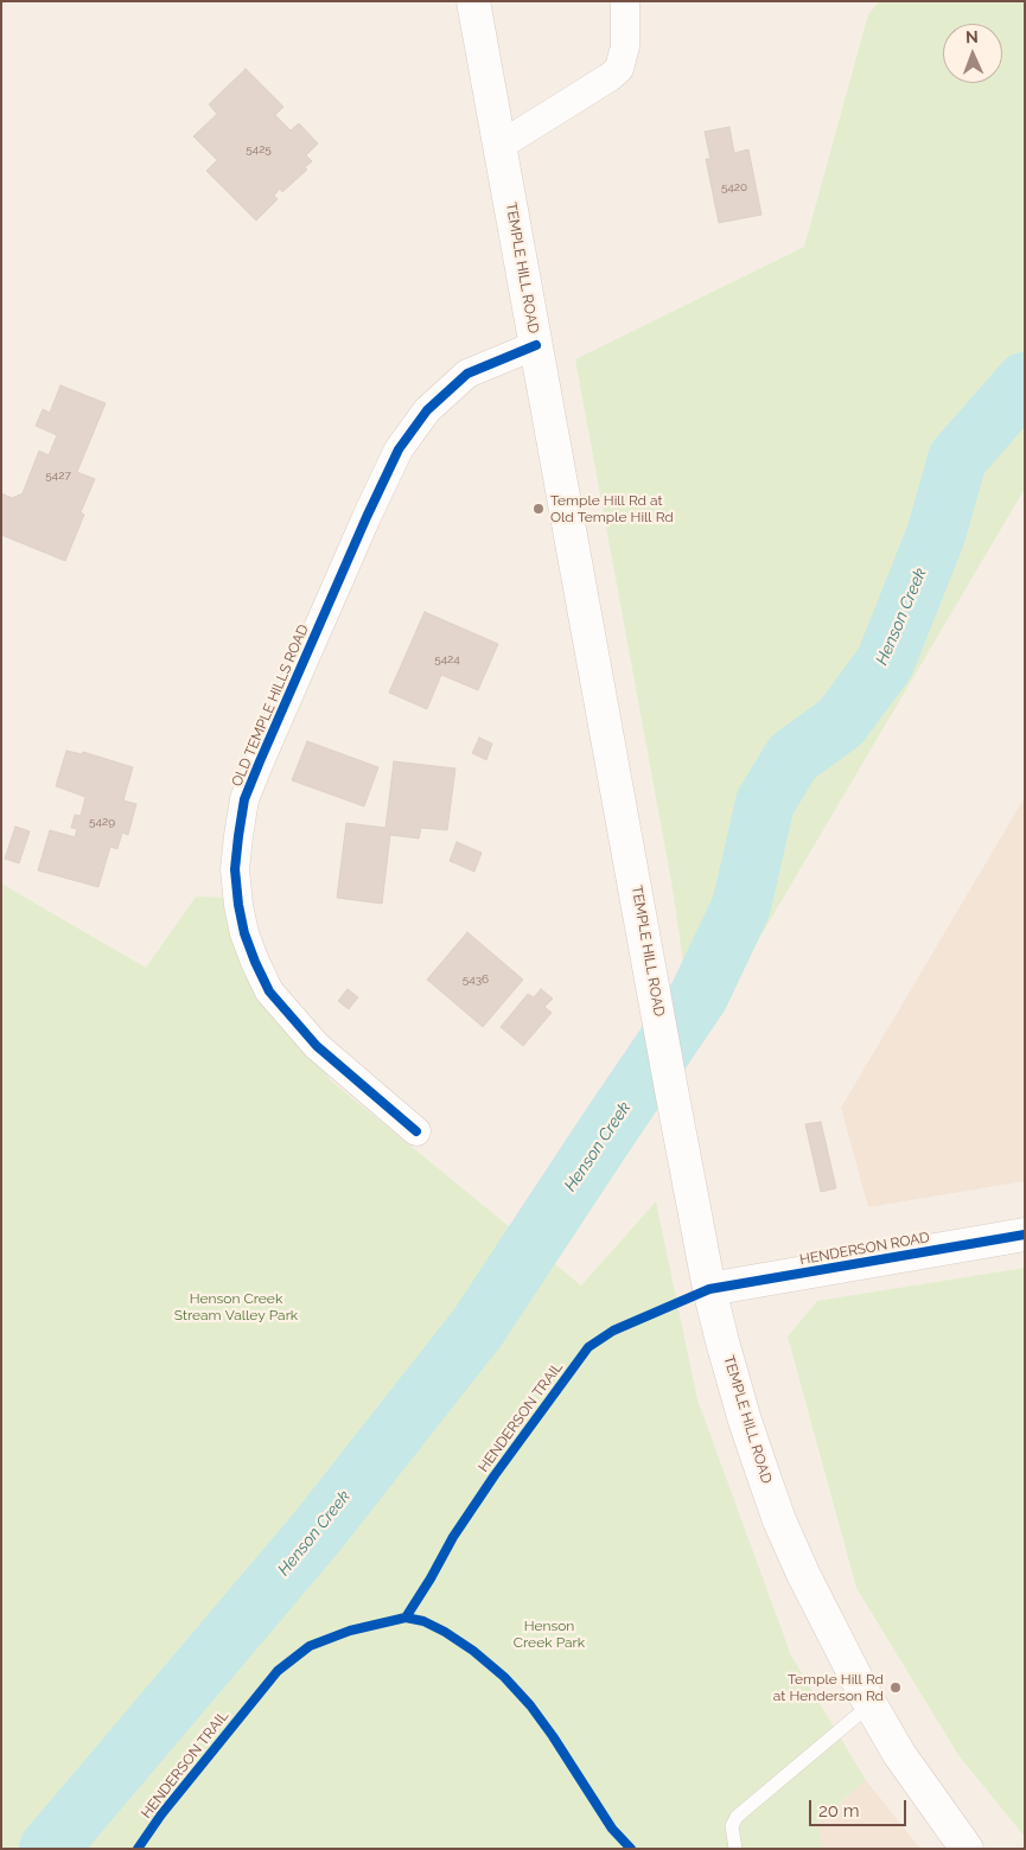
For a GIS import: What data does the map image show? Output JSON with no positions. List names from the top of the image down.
{
  "streets": {
    "main road": ["TEMPLE HILL ROAD", "HENDERSON ROAD"],
    "street": ["OLD TEMPLE HILLS ROAD"],
    "cycle path": ["HENDERSON TRAIL"]
  },
  "crossings": [
    ["TEMPLE HILL ROAD", "OLD TEMPLE HILLS ROAD"],
    ["TEMPLE HILL ROAD", "HENDERSON ROAD"]
  ],
  "water": ["Henson Creek"],
  "parks": ["Henson Creek Stream Valley Park", "Henson Creek Park"],
  "places": ["Temple Hill Rd at Old Temple Hill Rd", "Temple Hill Rd at Henderson Rd"],
  "house_numbers": [
    "5425",
    "5420",
    "5427",
    "5424",
    "5429",
    "5436"
  ],
  "scale_bar": "20 m",
  "north": "top"
}
